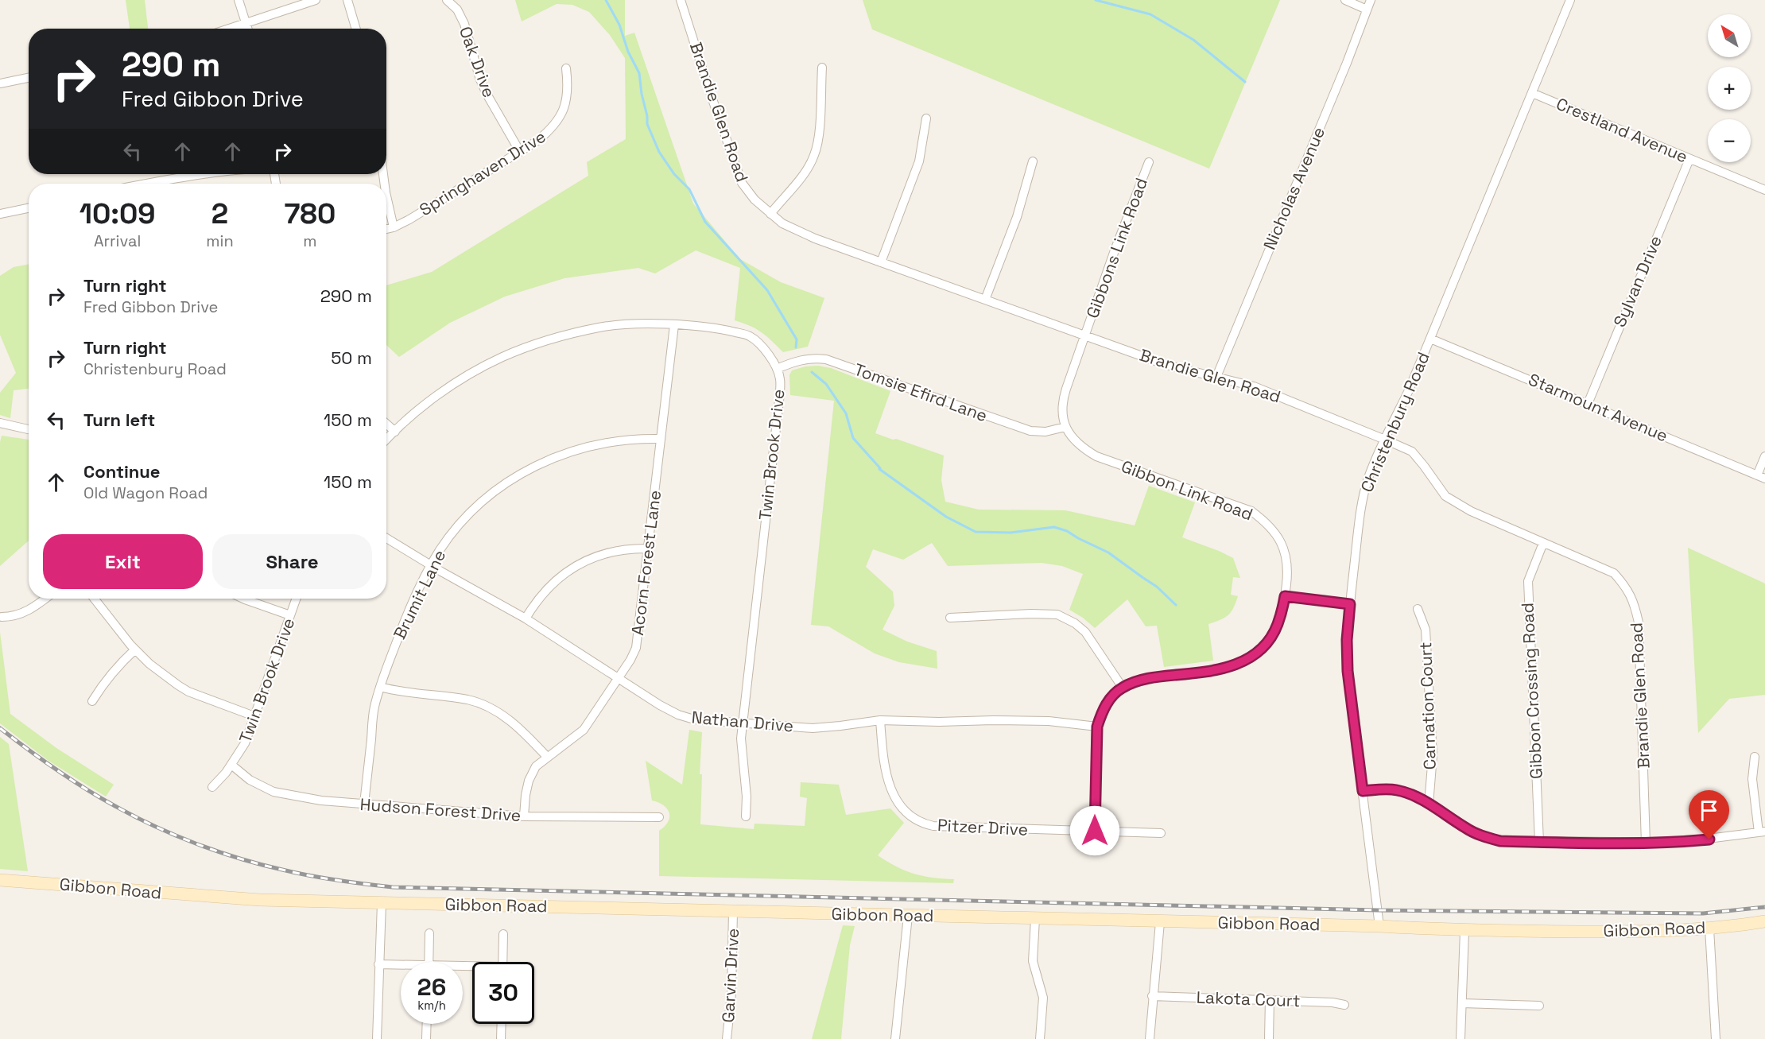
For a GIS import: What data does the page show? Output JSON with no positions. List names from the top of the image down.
{
  "streets": {
    "main road": ["Gibbon Road"],
    "street": [
      "Oak Drive",
      "Brandie Glen Road",
      "Crestland Avenue",
      "Springhaven Drive",
      "Nicholas Avenue",
      "Gibbons Link Road",
      "Sylvan Drive",
      "Tomsie Efird Lane",
      "Starmount Avenue",
      "Christenbury Road",
      "Twin Brook Drive",
      "Gibbon Link Road",
      "Acorn Forest Lane",
      "Brumit Lane",
      "Gibbon Crossing Road",
      "Carnation Court",
      "Nathan Drive",
      "Hudson Forest Drive",
      "Pitzer Drive",
      "Garvin Drive",
      "Lakota Court"
    ]
  },
  "crossings": [
    ["Oak Drive", "Springhaven Drive"],
    ["Brandie Glen Road", "Nicholas Avenue"],
    ["Brandie Glen Road", "Gibbons Link Road"],
    ["Brandie Glen Road", "Christenbury Road"],
    ["Brandie Glen Road", "Gibbon Crossing Road"],
    ["Crestland Avenue", "Sylvan Drive"],
    ["Crestland Avenue", "Christenbury Road"],
    ["Sylvan Drive", "Starmount Avenue"],
    ["Tomsie Efird Lane", "Twin Brook Drive"],
    ["Tomsie Efird Lane", "Gibbon Link Road"],
    ["Starmount Avenue", "Christenbury Road"],
    ["Christenbury Road", "Gibbon Road"],
    ["Twin Brook Drive", "Acorn Forest Lane"],
    ["Twin Brook Drive", "Nathan Drive"],
    ["Twin Brook Drive", "Hudson Forest Drive"],
    ["Gibbon Link Road", "Nathan Drive"],
    ["Gibbon Link Road", "Pitzer Drive"],
    ["Acorn Forest Lane", "Brumit Lane"],
    ["Acorn Forest Lane", "Nathan Drive"],
    ["Acorn Forest Lane", "Hudson Forest Drive"],
    ["Brumit Lane", "Nathan Drive"],
    ["Brumit Lane", "Hudson Forest Drive"],
    ["Nathan Drive", "Pitzer Drive"],
    ["Gibbon Road", "Garvin Drive"]
  ],
  "north": "top left",
  "page": {
    "map_buttons": ["+", "−"],
    "turn": ["290 m", "Fred Gibbon Drive"],
    "eta": [
      "10:09",
      "Arrival",
      "2",
      "min",
      "780",
      "m"
    ],
    "list": [
      {
        "name": "Turn right",
        "note": "Fred Gibbon Drive",
        "value": "290 m"
      },
      {
        "name": "Turn right",
        "note": "Christenbury Road",
        "value": "50 m"
      },
      {
        "name": "Turn left",
        "value": "150 m"
      },
      {
        "name": "Continue",
        "note": "Old Wagon Road",
        "value": "150 m"
      }
    ],
    "buttons": ["Exit", "Share"],
    "speed": "26 km/h",
    "limit": "30"
  }
}
